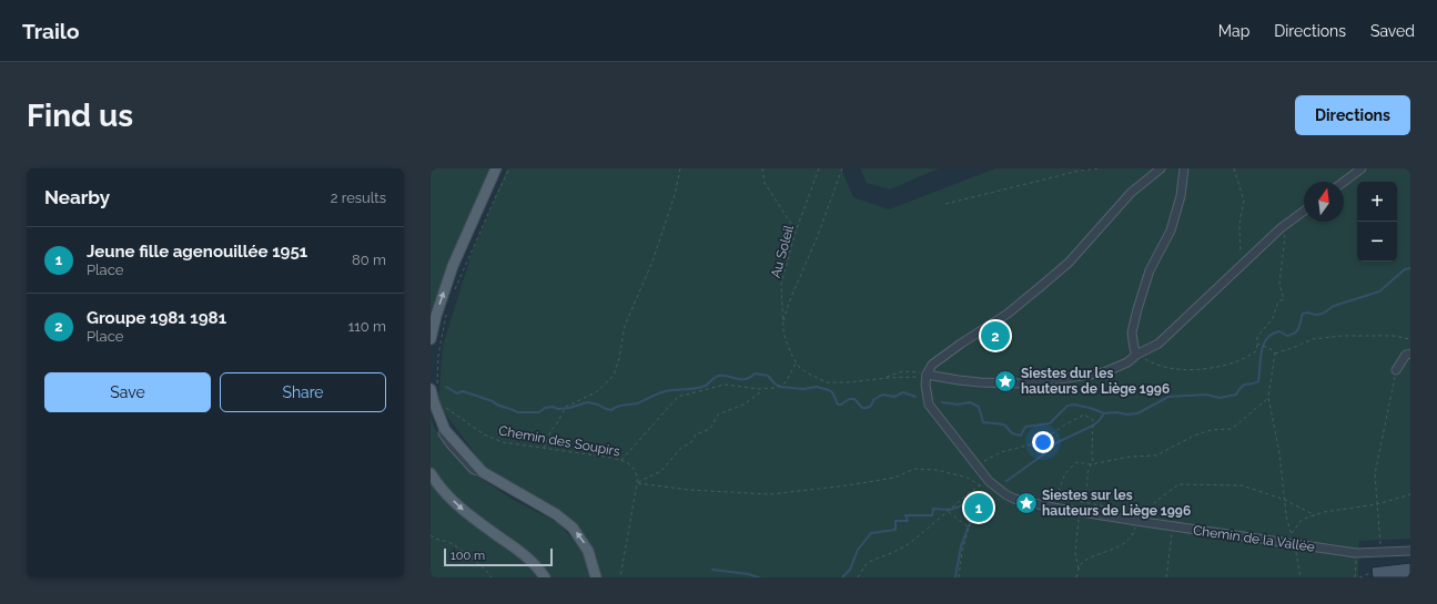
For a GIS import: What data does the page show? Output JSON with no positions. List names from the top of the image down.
{
  "streets": {
    "lane": ["Chemin de la Vallée"],
    "path": ["Au Soleil", "Chemin des Soupirs"]
  },
  "crossings": [
    ["Au Soleil", "Chemin de la Vallée"]
  ],
  "places": {
    "place": ["Siestes dur les hauteurs de Liège 1996", "Siestes sur les hauteurs de Liège 1996"]
  },
  "scale_bar": "100 m",
  "north": "top",
  "page": {
    "header": "Trailo",
    "nav": ["Map", "Directions", "Saved"],
    "buttons": [
      "Directions",
      ["Save", "Share"]
    ],
    "title": "Find us",
    "heading": ["Nearby", "2 results"],
    "map_buttons": ["+", "−"],
    "list": [
      {
        "mark": "1",
        "name": "Jeune fille agenouillée 1951",
        "note": "Place",
        "value": "80 m"
      },
      {
        "mark": "2",
        "name": "Groupe 1981 1981",
        "note": "Place",
        "value": "110 m"
      }
    ],
    "pins": ["2", "1"],
    "scale": "100 m"
  }
}
